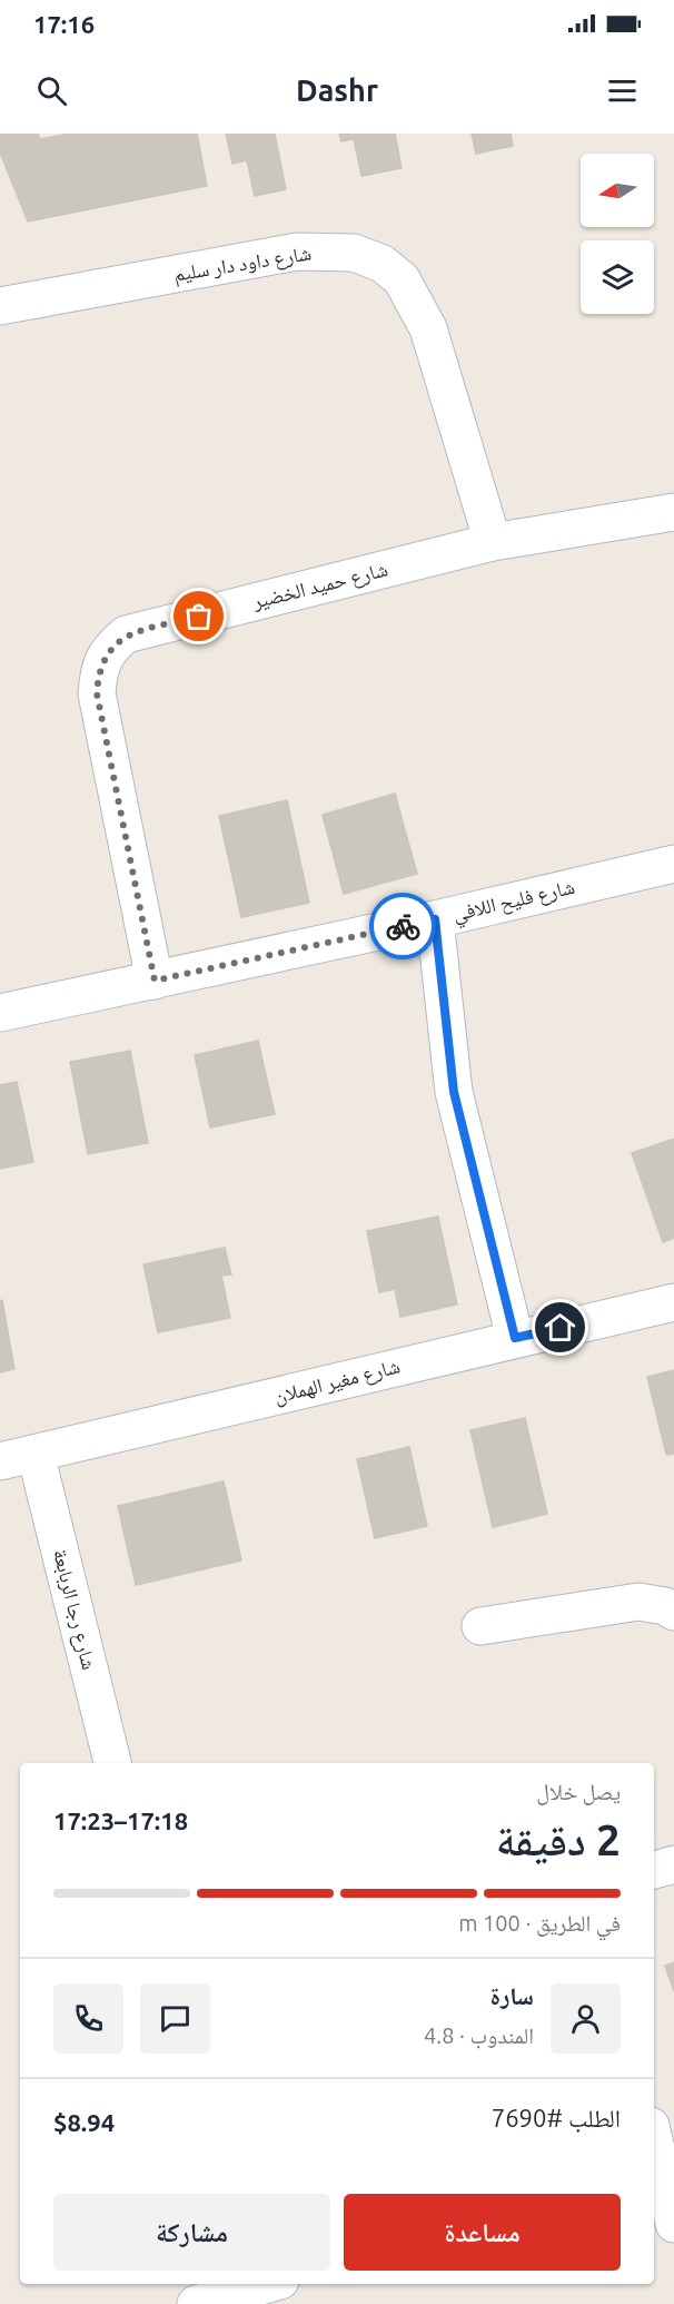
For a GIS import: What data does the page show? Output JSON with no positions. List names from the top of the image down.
{
  "streets": {
    "street": [
      "شارع داود دار سليم",
      "شارع حميد الخضير",
      "شارع فليح اللافي",
      "شارع مغير الهملان",
      "شارع رجا الربابعة"
    ]
  },
  "crossings": [
    ["شارع داود دار سليم", "شارع حميد الخضير"],
    ["شارع حميد الخضير", "شارع فليح اللافي"],
    ["شارع مغير الهملان", "شارع رجا الربابعة"]
  ],
  "north": "left",
  "page": {
    "status": "17:16",
    "header": "Dashr",
    "heading": ["2 دقيقة", "يصل خلال", "17:18–17:23"],
    "panel": [
      "سارة",
      "المندوب · 4.8",
      "الطلب #7690",
      "$8.94"
    ],
    "bar": "في الطريق · 100 m",
    "buttons": ["مساعدة", "مشاركة"]
  }
}
